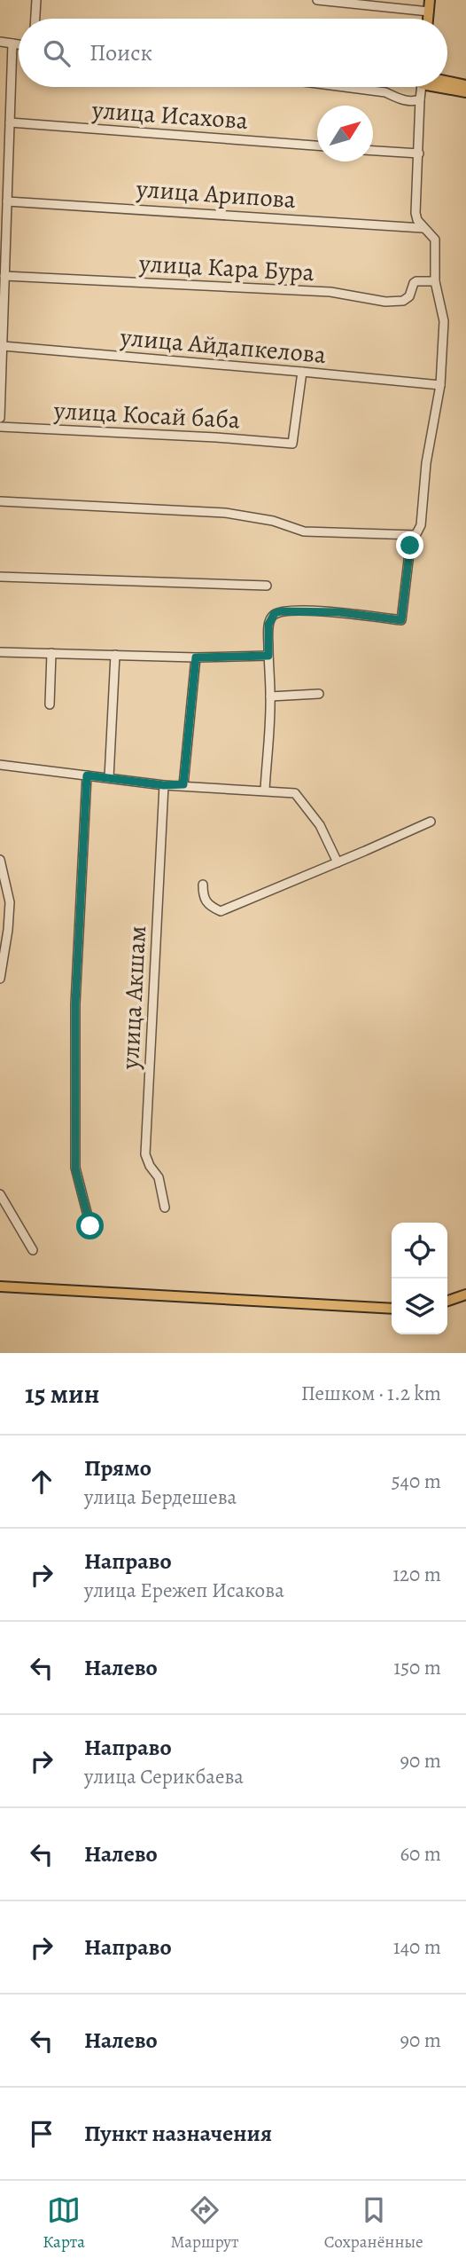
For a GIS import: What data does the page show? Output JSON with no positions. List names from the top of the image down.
{
  "streets": {
    "street": [
      "улица Исахова",
      "улица Арипова",
      "улица Кара Бура",
      "улица Айдапкелова",
      "улица Косай баба",
      "улица Акшам"
    ]
  },
  "crossings": [
    ["улица Айдапкелова", "улица Косай баба"]
  ],
  "north": "top right",
  "page": {
    "search": "Поиск",
    "heading": ["15 мин", "Пешком · 1.2 km"],
    "list": [
      ["Прямо", "улица Бердешева", "540 m"],
      ["Направо", "улица Ережеп Исакова", "120 m"],
      ["Налево", "150 m"],
      ["Направо", "улица Серикбаева", "90 m"],
      ["Налево", "60 m"],
      ["Направо", "140 m"],
      ["Налево", "90 m"],
      "Пункт назначения"
    ],
    "nav": ["Карта", "Маршрут", "Сохранённые"]
  }
}
